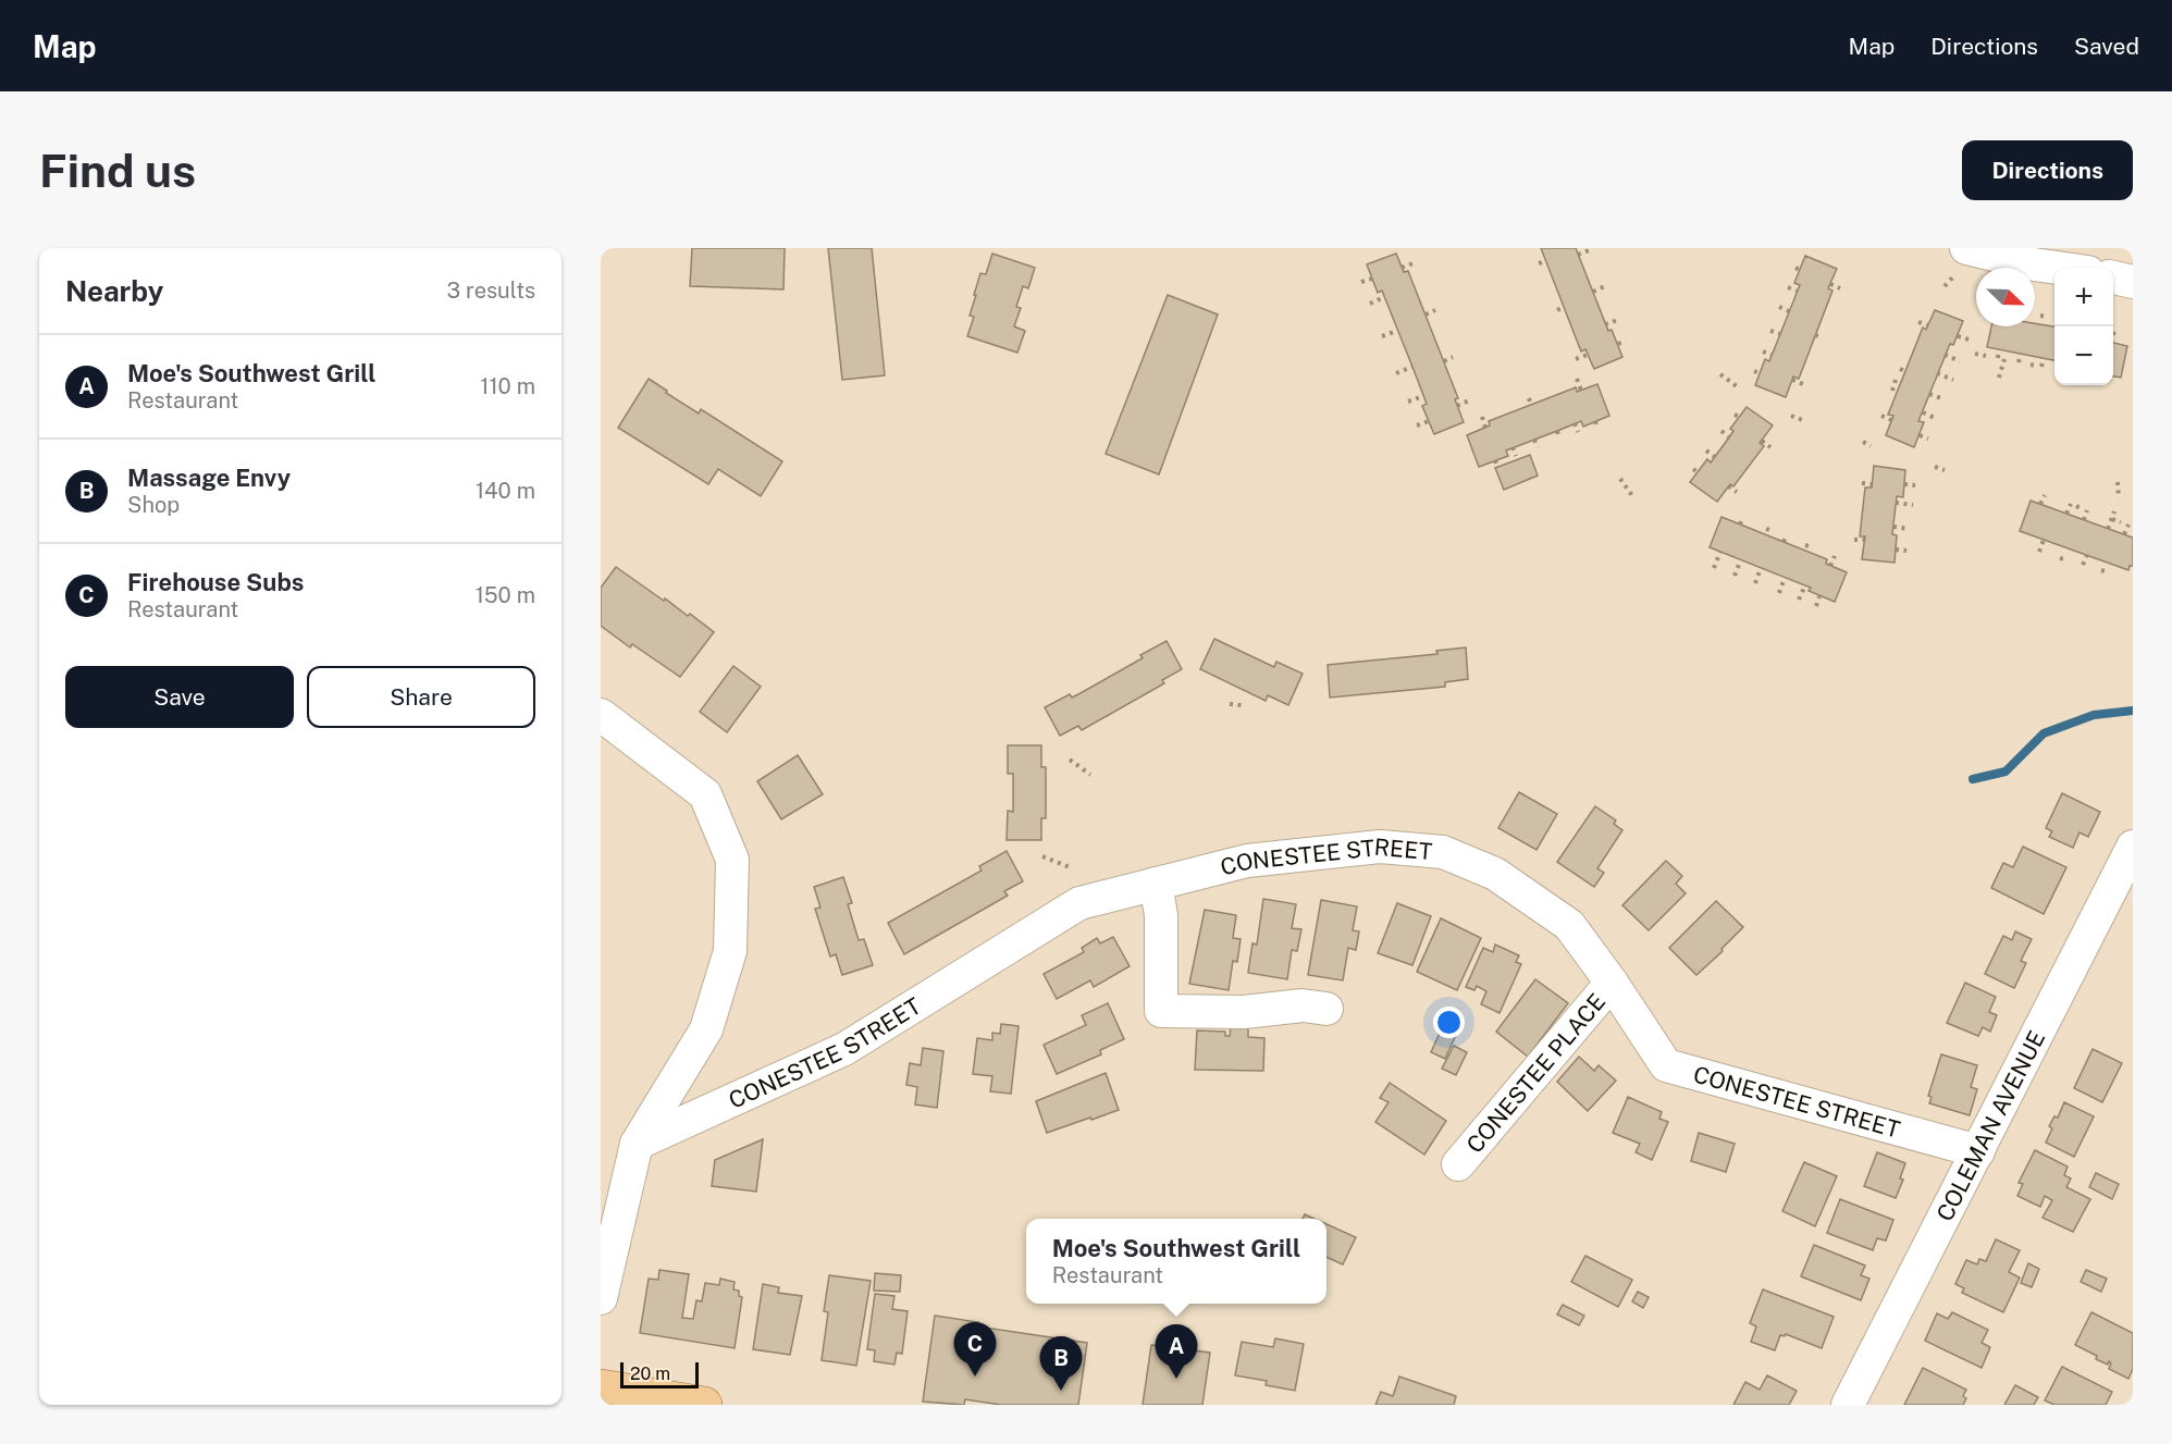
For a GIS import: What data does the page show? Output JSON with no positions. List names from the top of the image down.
{
  "streets": {
    "street": ["CONESTEE STREET", "CONESTEE PLACE", "COLEMAN AVENUE"]
  },
  "crossings": [
    ["CONESTEE STREET", "CONESTEE PLACE"],
    ["CONESTEE STREET", "COLEMAN AVENUE"]
  ],
  "scale_bar": "20 m",
  "north": "bottom right",
  "page": {
    "header": "Map",
    "nav": ["Map", "Directions", "Saved"],
    "buttons": [
      "Directions",
      ["Save", "Share"]
    ],
    "title": "Find us",
    "heading": ["Nearby", "3 results"],
    "map_buttons": ["+", "−"],
    "list": [
      {
        "mark": "A",
        "name": "Moe's Southwest Grill",
        "note": "Restaurant",
        "value": "110 m"
      },
      {
        "mark": "B",
        "name": "Massage Envy",
        "note": "Shop",
        "value": "140 m"
      },
      {
        "mark": "C",
        "name": "Firehouse Subs",
        "note": "Restaurant",
        "value": "150 m"
      }
    ],
    "popup": ["Moe's Southwest Grill", "Restaurant"],
    "pins": ["C", "A", "B"],
    "scale": "20 m"
  }
}
